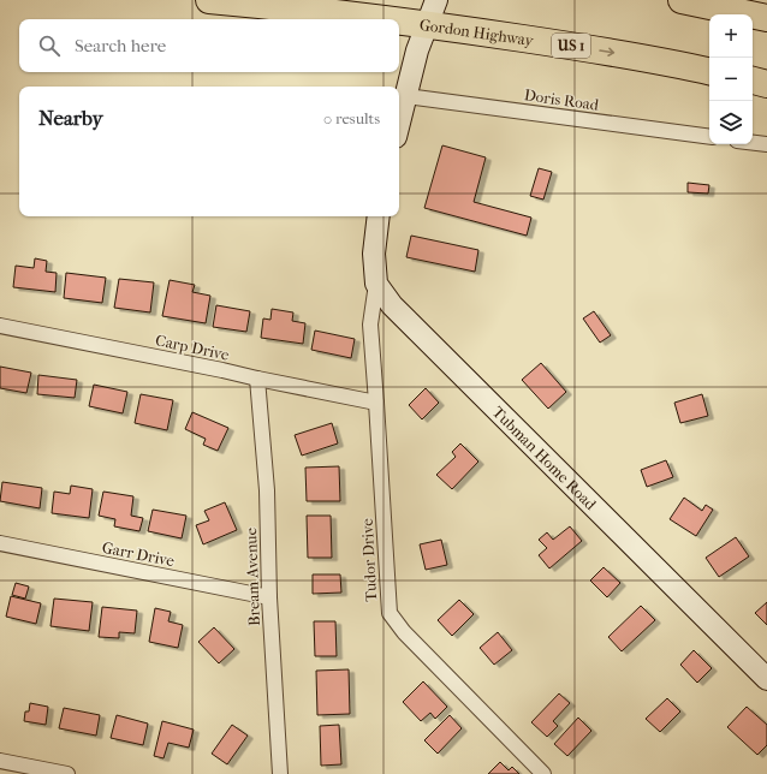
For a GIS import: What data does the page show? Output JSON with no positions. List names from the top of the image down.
{
  "streets": {
    "highway": ["Gordon Highway", "US 1"],
    "street": [
      "Doris Road",
      "Carp Drive",
      "Tubman Home Road",
      "Garr Drive",
      "Tudor Drive",
      "Bream Avenue"
    ]
  },
  "crossings": [
    ["Carp Drive", "Tudor Drive"],
    ["Carp Drive", "Bream Avenue"],
    ["Tubman Home Road", "Tudor Drive"],
    ["Garr Drive", "Bream Avenue"]
  ],
  "one_way": ["Gordon Highway"],
  "page": {
    "map_buttons": ["+", "−"],
    "search": "Search here",
    "heading": ["Nearby", "0 results"]
  }
}
